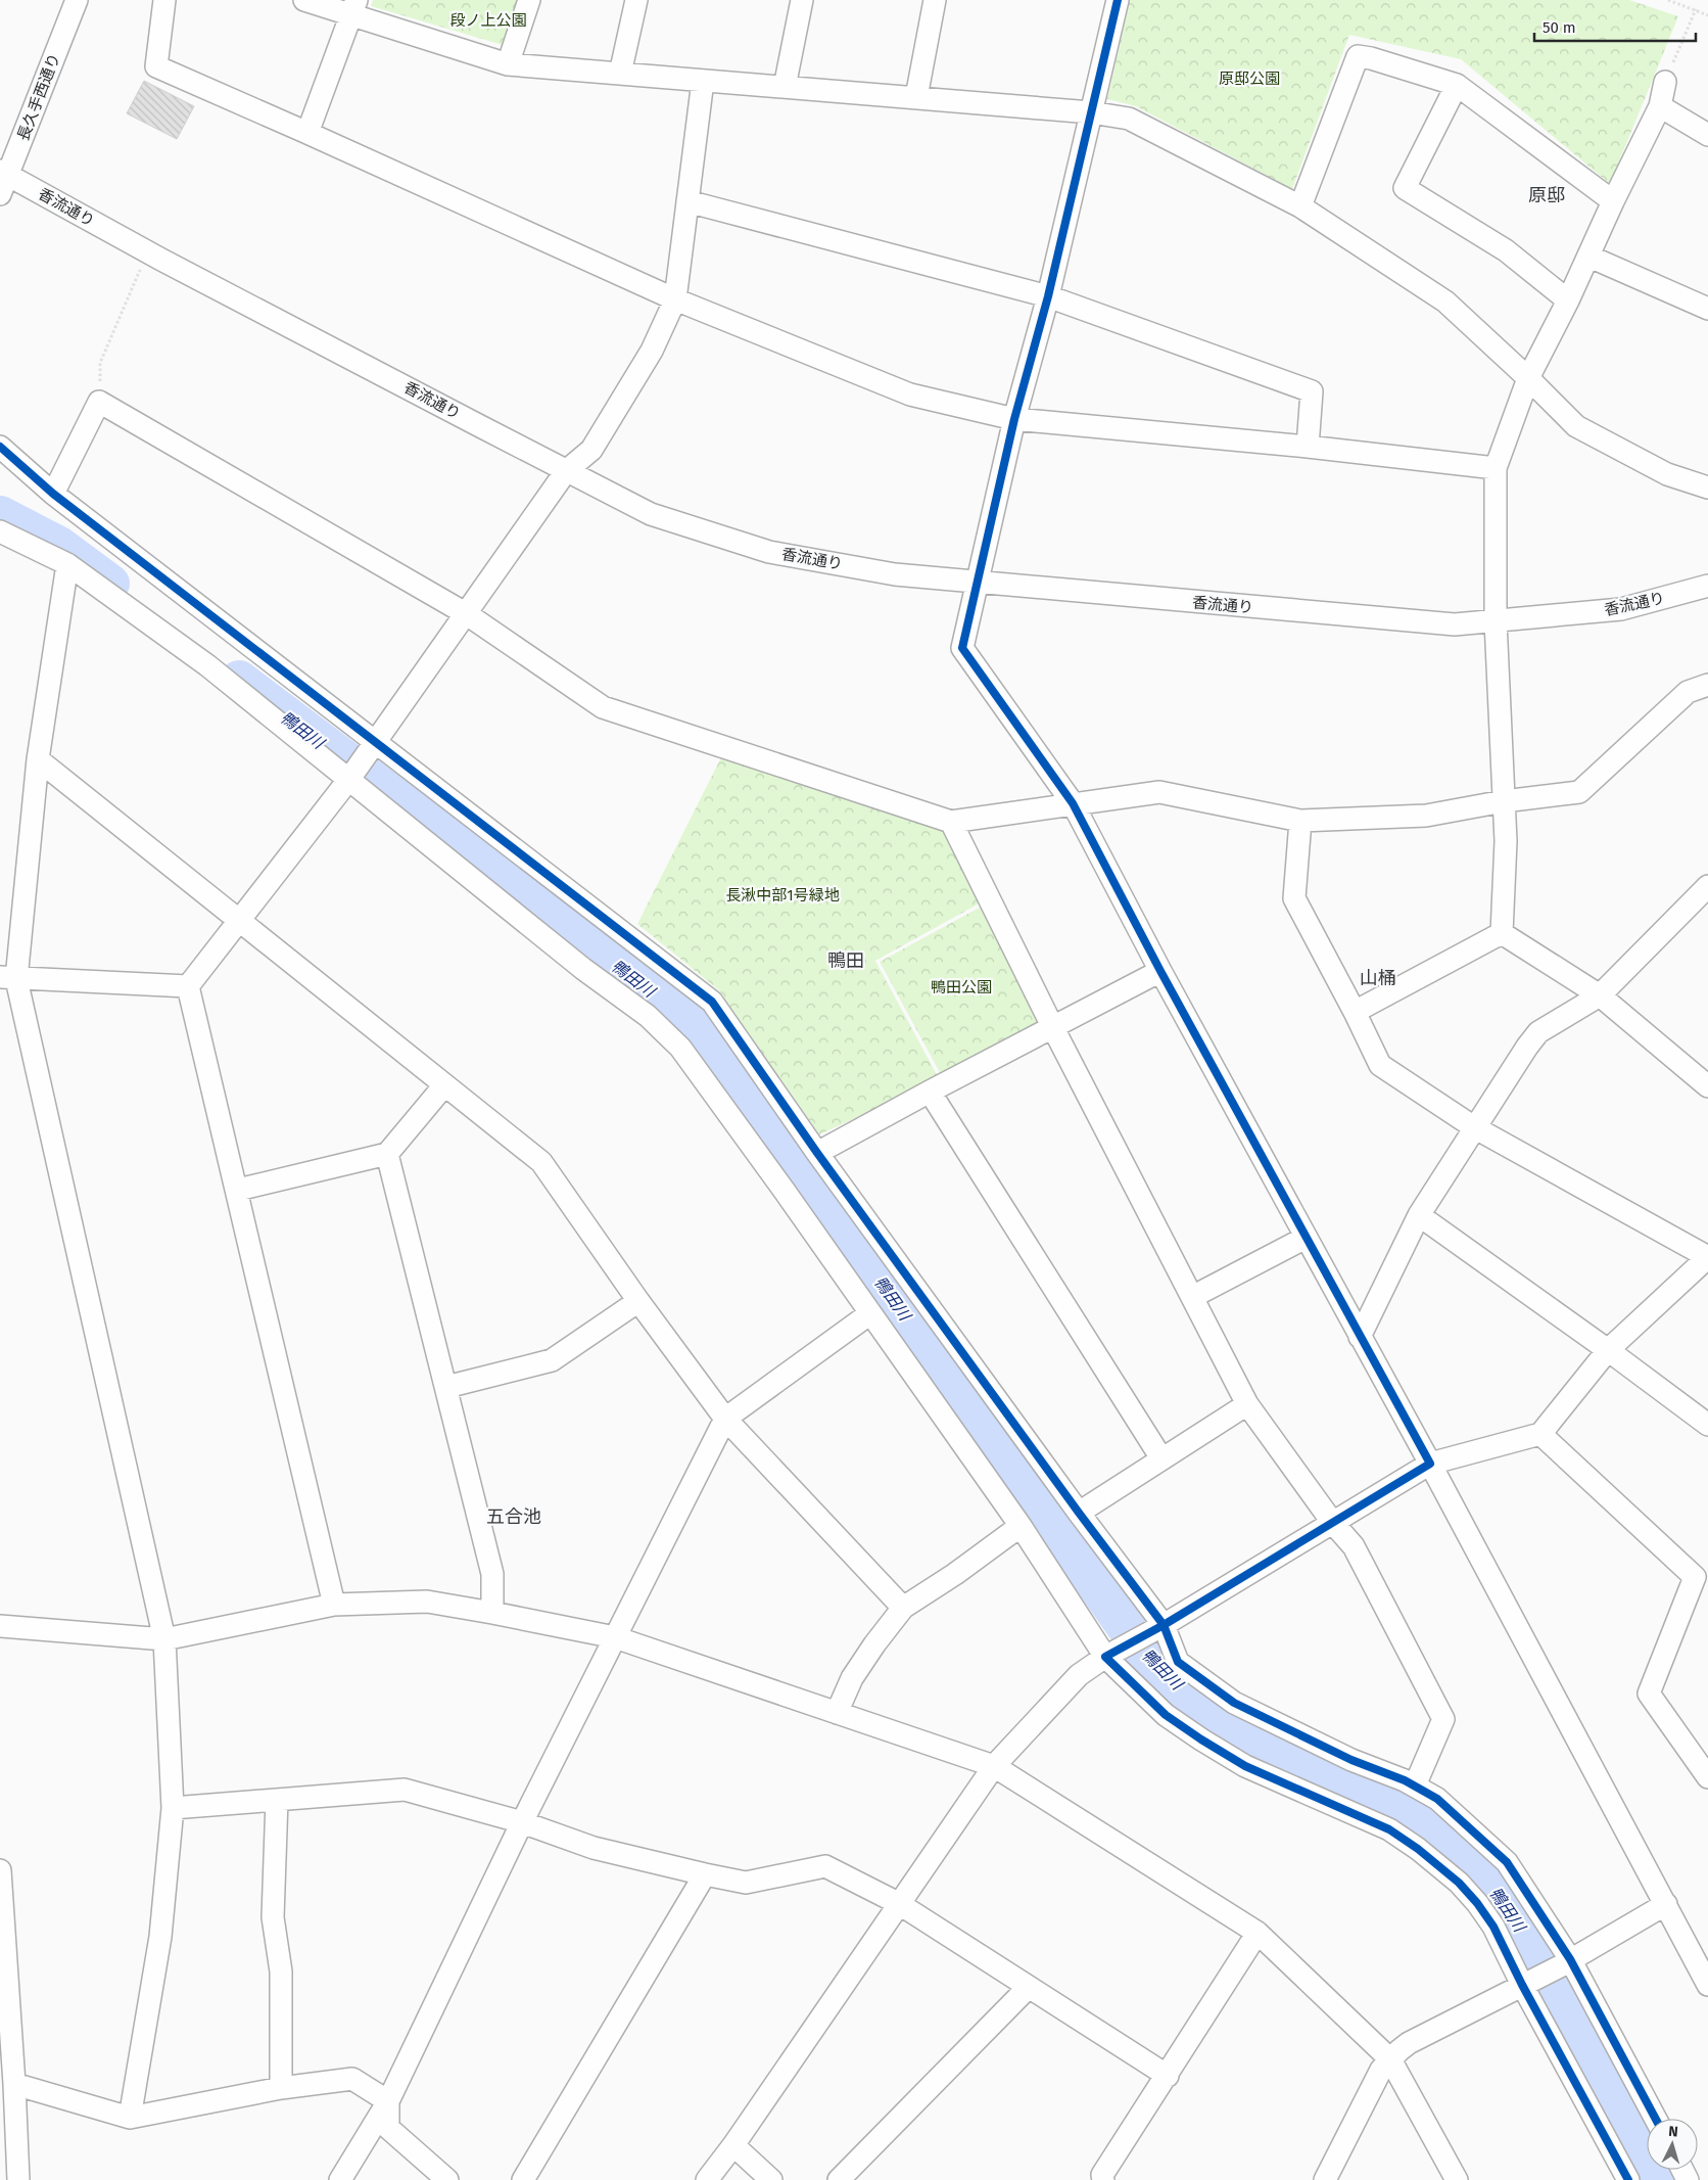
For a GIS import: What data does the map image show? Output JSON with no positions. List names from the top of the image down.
{
  "streets": {
    "street": ["長久手西通り", "香流通り"]
  },
  "crossings": [
    ["長久手西通り", "香流通り"]
  ],
  "districts": [
    "原邸",
    "鴨田",
    "山桶",
    "五合池"
  ],
  "water": ["鴨田川"],
  "parks": [
    "段ノ上公園",
    "原邸公園",
    "長湫中部1号緑地",
    "鴨田公園"
  ],
  "scale_bar": "50 m",
  "north": "top"
}
